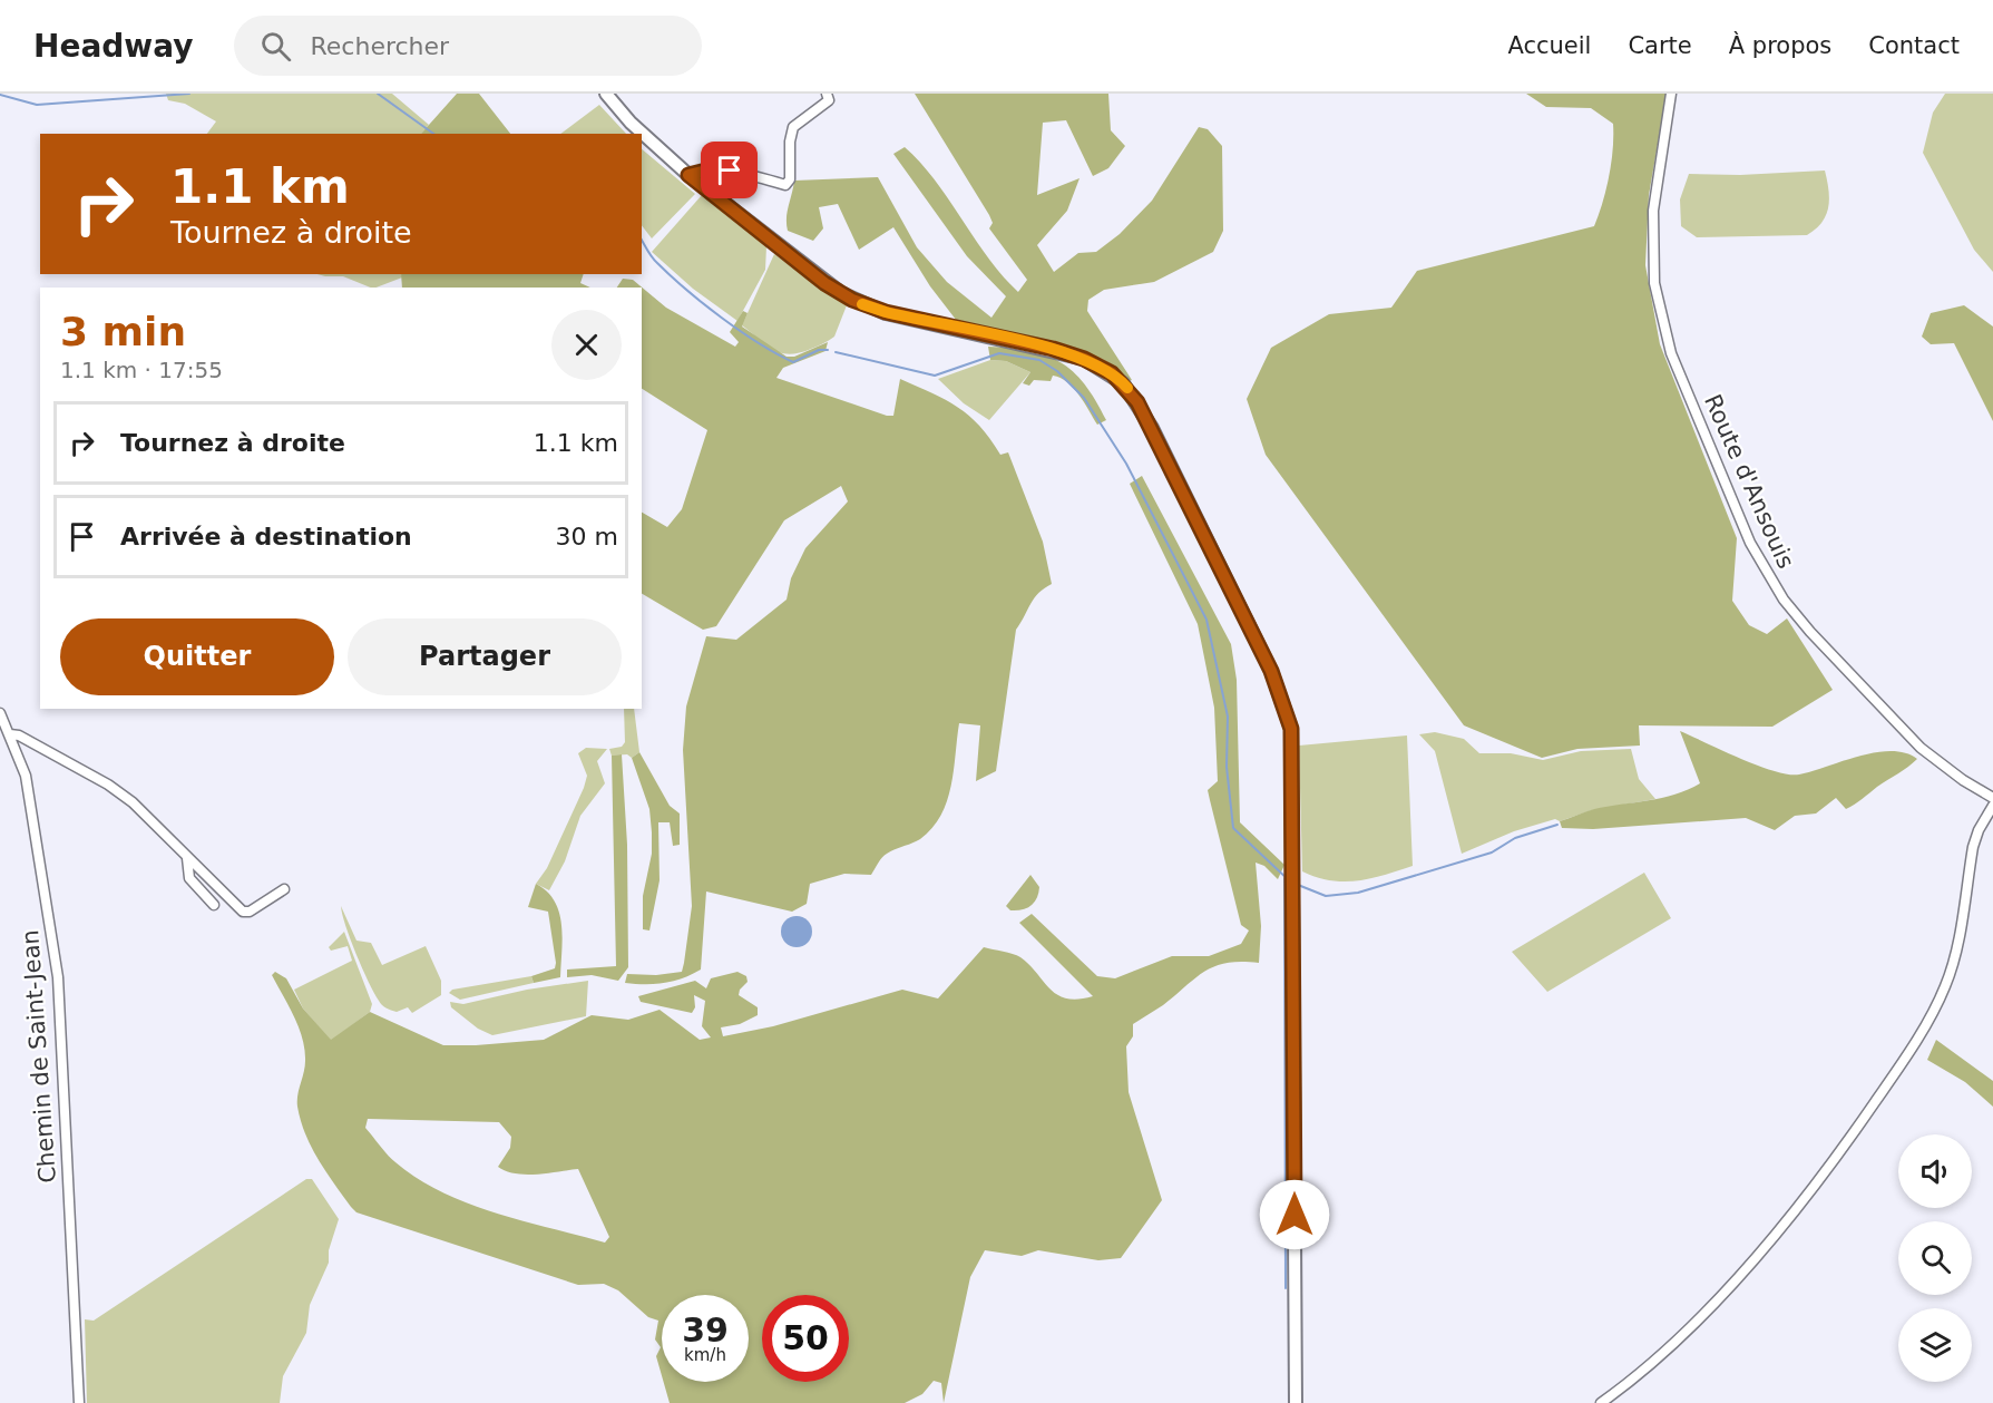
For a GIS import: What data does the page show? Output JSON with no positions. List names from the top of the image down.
{
  "streets": {
    "street": ["Route d'Ansouis", "Chemin de Saint-Jean"]
  },
  "page": {
    "header": "Headway",
    "search": "Rechercher",
    "nav": [
      "Accueil",
      "Carte",
      "À propos",
      "Contact"
    ],
    "turn": ["1.1 km", "Tournez à droite"],
    "heading": ["3 min", "1.1 km · 17:55"],
    "list": [
      {
        "name": "Tournez à droite",
        "value": "1.1 km"
      },
      {
        "name": "Arrivée à destination",
        "value": "30 m"
      }
    ],
    "buttons": ["Quitter", "Partager"],
    "speed": "39 km/h",
    "limit": "50"
  }
}
